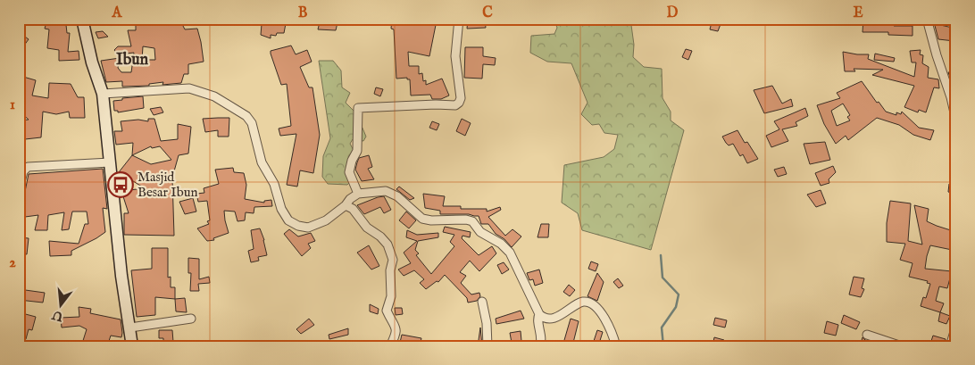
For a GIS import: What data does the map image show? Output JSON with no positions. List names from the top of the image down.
{
  "districts": ["Ibun"],
  "places": {
    "bus stop": ["Masjid Besar Ibun"]
  },
  "north": "bottom",
  "grid": {
    "columns": [
      "A",
      "B",
      "C",
      "D",
      "E"
    ],
    "rows": ["1", "2"]
  }
}
